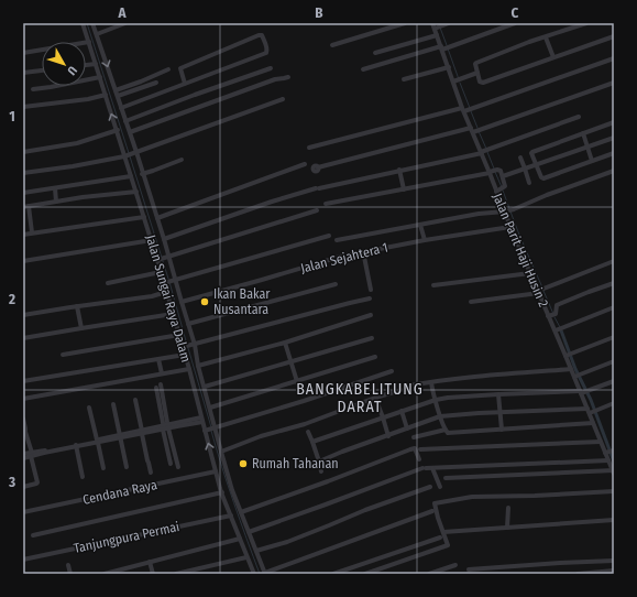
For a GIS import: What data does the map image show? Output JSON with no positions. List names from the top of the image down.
{
  "streets": {
    "street": [
      "Jalan Parit Haji Husin 2",
      "Jalan Sejahtera 1",
      "Jalan Sungai Raya Dalam",
      "Cendana Raya",
      "Tanjungpura Permai"
    ]
  },
  "crossings": [
    ["Jalan Parit Haji Husin 2", "Jalan Sejahtera 1"],
    ["Jalan Sungai Raya Dalam", "Cendana Raya"],
    ["Jalan Sungai Raya Dalam", "Tanjungpura Permai"]
  ],
  "districts": ["BANGKABELITUNG DARAT"],
  "places": ["Ikan Bakar Nusantara", "Rumah Tahanan"],
  "north": "bottom right",
  "grid": {
    "columns": ["A", "B", "C"],
    "rows": ["1", "2", "3"]
  }
}
